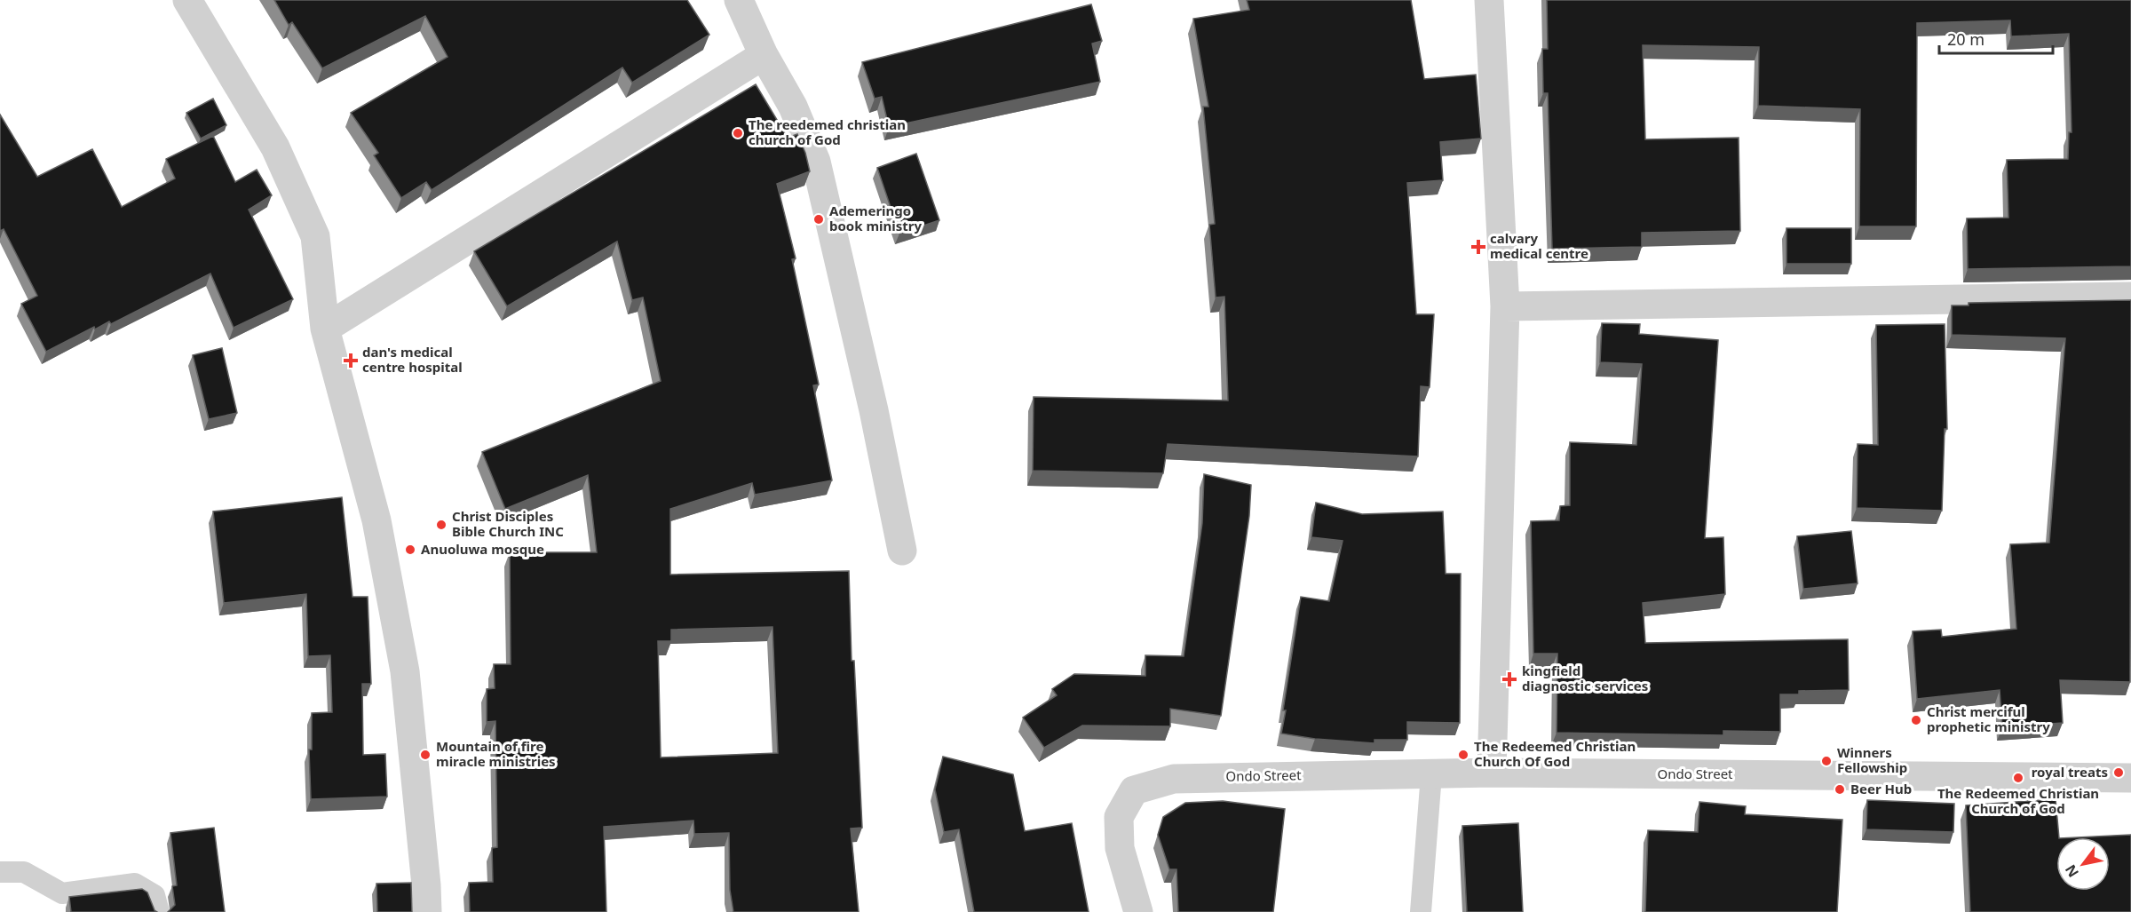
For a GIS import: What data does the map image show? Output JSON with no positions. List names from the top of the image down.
{
  "streets": {
    "street": ["Ondo Street"]
  },
  "places": {
    "other": [
      "The reedemed christian church of God",
      "Ademeringo book ministry",
      "Christ Disciples Bible Church INC",
      "Anuoluwa mosque",
      "Christ merciful prophetic ministry",
      "Mountain of fire miracle ministries",
      "The Redeemed Christian Church Of God",
      "Winners Fellowship",
      "royal treats",
      "The Redeemed Christian Church of God",
      "Beer Hub"
    ],
    "health": ["calvary medical centre", "dan's medical centre hospital", "kingfield diagnostic services"]
  },
  "scale_bar": "20 m",
  "north": "bottom left"
}
